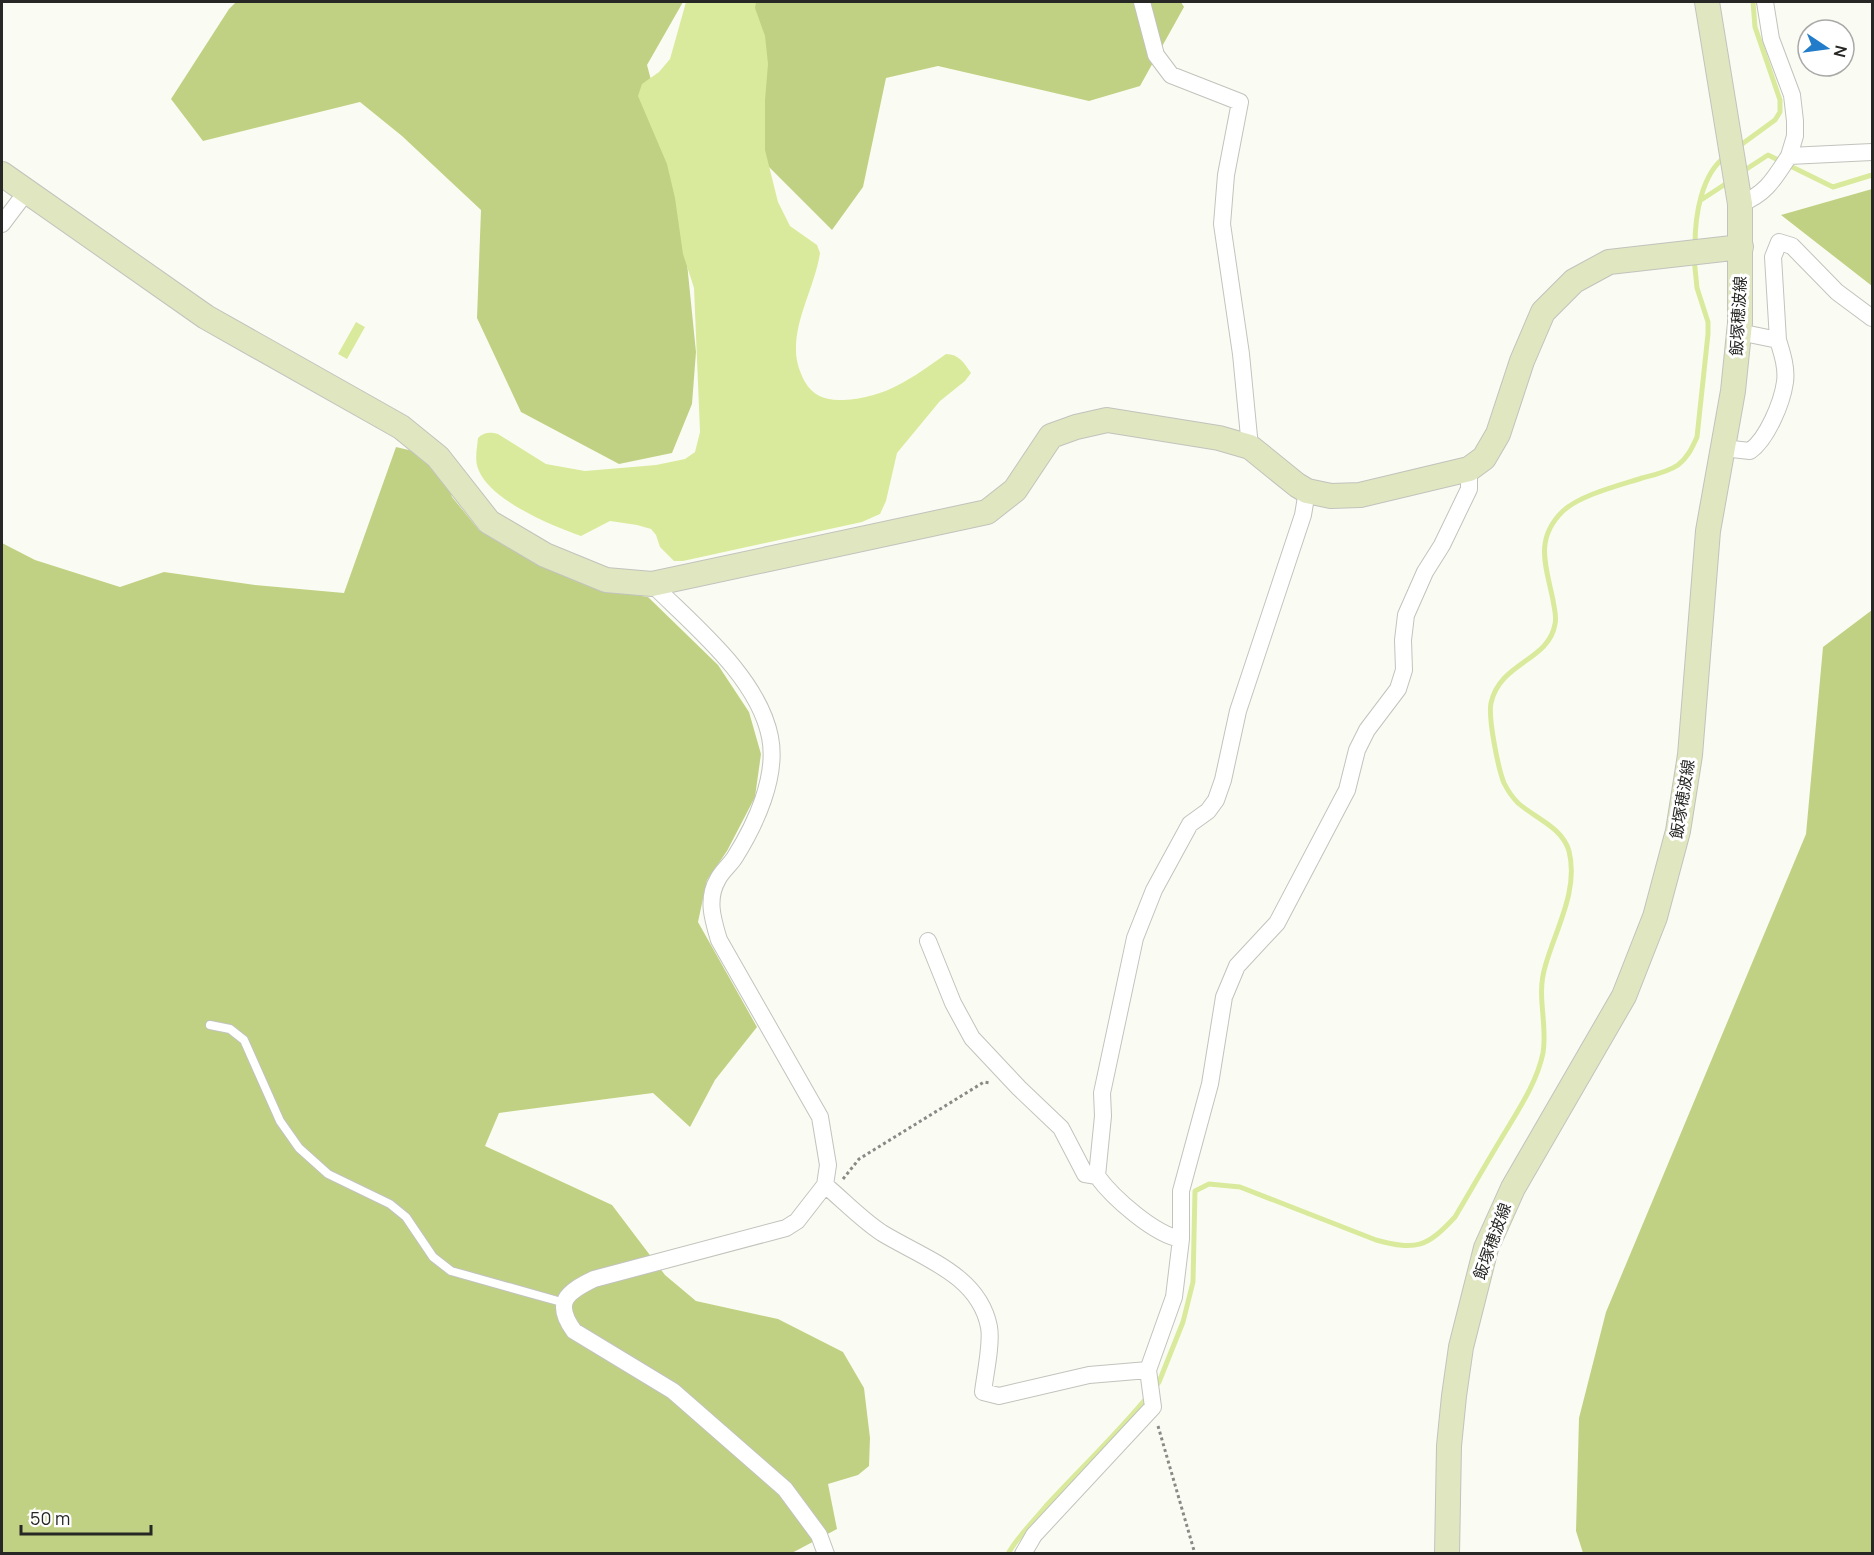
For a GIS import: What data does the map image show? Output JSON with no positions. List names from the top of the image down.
{
  "streets": {
    "street": ["飯塚穂波線"]
  },
  "scale_bar": "50 m",
  "north": "right"
}
